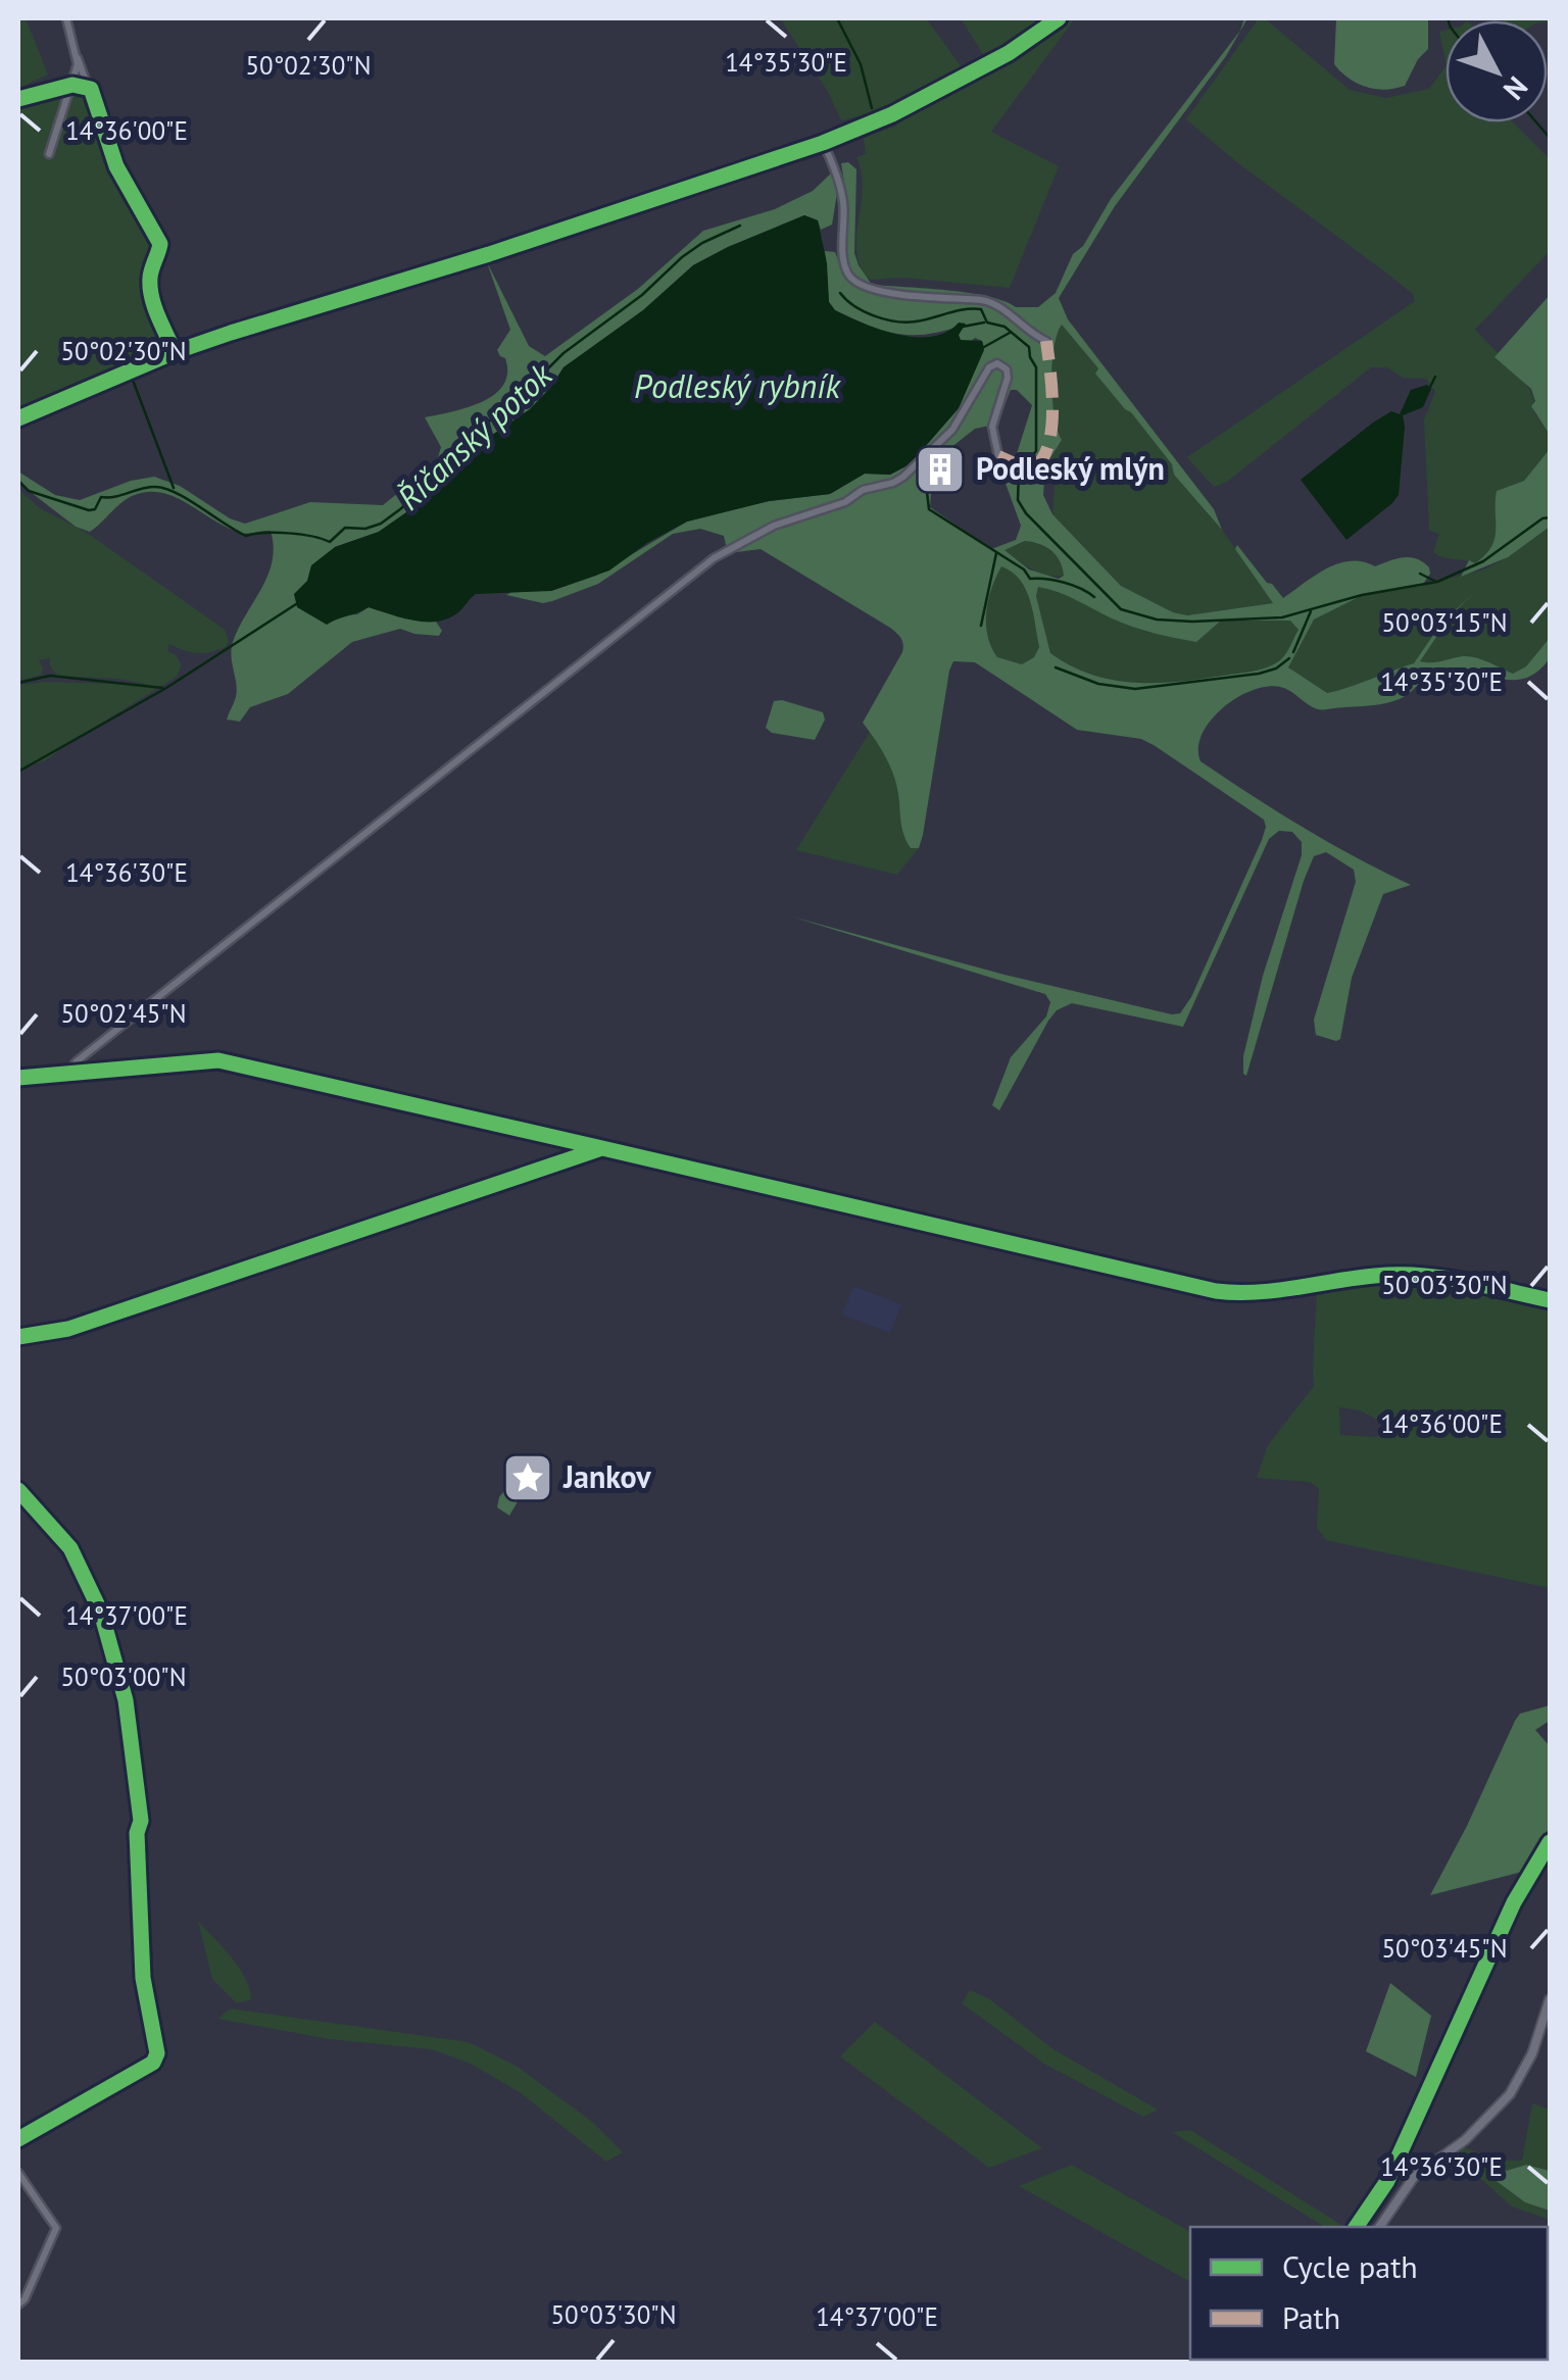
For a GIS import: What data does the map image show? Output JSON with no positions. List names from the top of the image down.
{
  "water": ["Podleský rybník", "Říčanský potok"],
  "places": {
    "building": ["Podleský mlýn"],
    "place": ["Jankov"]
  },
  "legend": ["Cycle path", "Path"],
  "north": "bottom right",
  "coordinates": [
    "14°35'30\"E",
    "50°02'30\"N",
    "14°36'00\"E",
    "50°03'15\"N",
    "14°36'30\"E",
    "50°02'45\"N",
    "50°03'30\"N",
    "14°37'00\"E",
    "50°03'00\"N",
    "50°03'45\"N"
  ]
}
